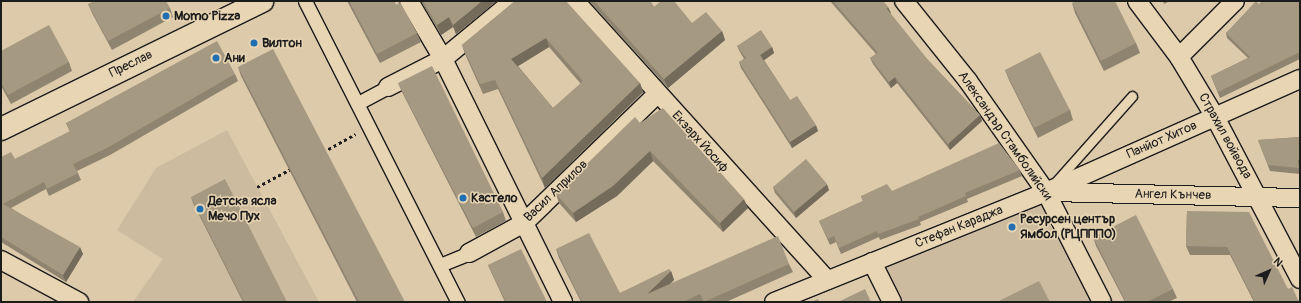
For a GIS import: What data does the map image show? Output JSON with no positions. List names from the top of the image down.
{
  "streets": {
    "street": [
      "Преслав",
      "Александър Стамболийски",
      "Страхил войвода",
      "Панйот Хитов",
      "Екзарх Йосиф",
      "Васил Априлов",
      "Ангел Кънчев",
      "Стефан Караджа"
    ]
  },
  "crossings": [
    ["Александър Стамболийски", "Панйот Хитов"],
    ["Александър Стамболийски", "Ангел Кънчев"],
    ["Александър Стамболийски", "Стефан Караджа"],
    ["Страхил войвода", "Панйот Хитов"],
    ["Страхил войвода", "Ангел Кънчев"],
    ["Панйот Хитов", "Ангел Кънчев"],
    ["Панйот Хитов", "Стефан Караджа"],
    ["Екзарх Йосиф", "Васил Априлов"],
    ["Екзарх Йосиф", "Стефан Караджа"],
    ["Ангел Кънчев", "Стефан Караджа"]
  ],
  "places": [
    "Momo Pizza",
    "Вилтон",
    "Ани",
    "Кастело",
    "Детска ясла Мечо Пух",
    "Ресурсен център Ямбол (РЦПППО)"
  ],
  "north": "top right"
}
